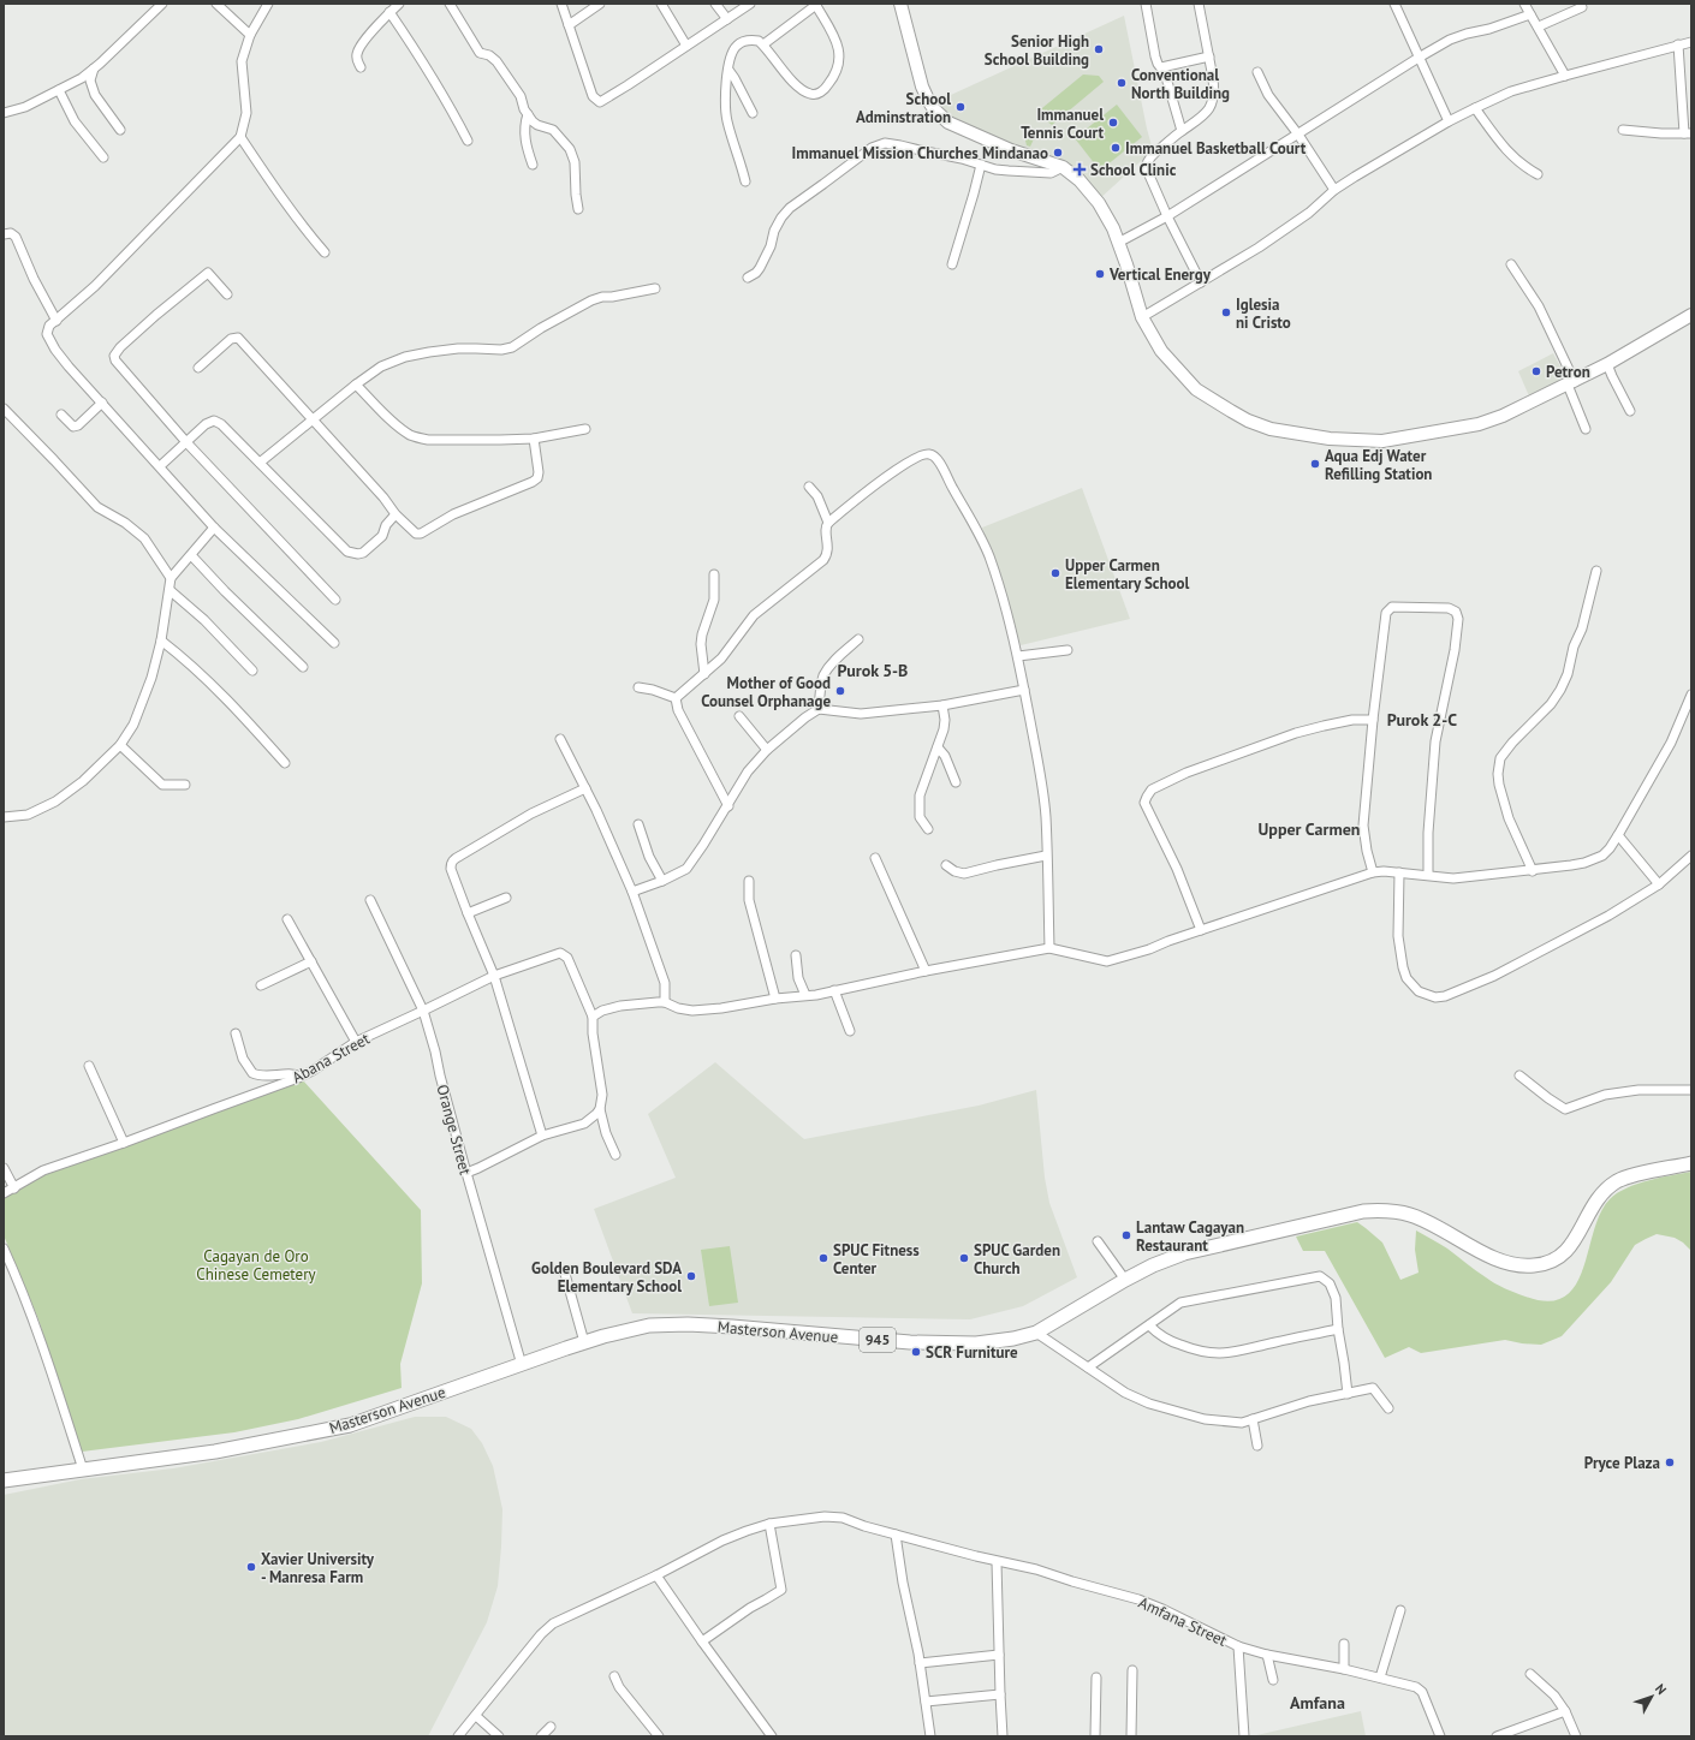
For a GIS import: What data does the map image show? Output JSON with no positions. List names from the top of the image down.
{
  "streets": {
    "main road": ["Masterson Avenue", "945"],
    "street": ["Abana Street", "Orange Street", "Amfana Street"]
  },
  "crossings": [
    ["Abana Street", "Orange Street"],
    ["Orange Street", "Masterson Avenue"]
  ],
  "districts": [
    "Purok 5-B",
    "Purok 2-C",
    "Upper Carmen",
    "Amfana"
  ],
  "parks": ["Cagayan de Oro Chinese Cemetery"],
  "places": {
    "other": [
      "Senior High School Building",
      "Conventional North Building",
      "School Adminstration",
      "Immanuel Tennis Court",
      "Immanuel Basketball Court",
      "Immanuel Mission Churches Mindanao",
      "Vertical Energy",
      "Iglesia ni Cristo",
      "Petron",
      "Aqua Edj Water Refilling Station",
      "Upper Carmen Elementary School",
      "Mother of Good Counsel Orphanage",
      "Lantaw Cagayan Restaurant",
      "SPUC Fitness Center",
      "SPUC Garden Church",
      "Golden Boulevard SDA Elementary School",
      "SCR Furniture",
      "Pryce Plaza",
      "Xavier University - Manresa Farm"
    ],
    "health": ["School Clinic"]
  },
  "north": "top right"
}
